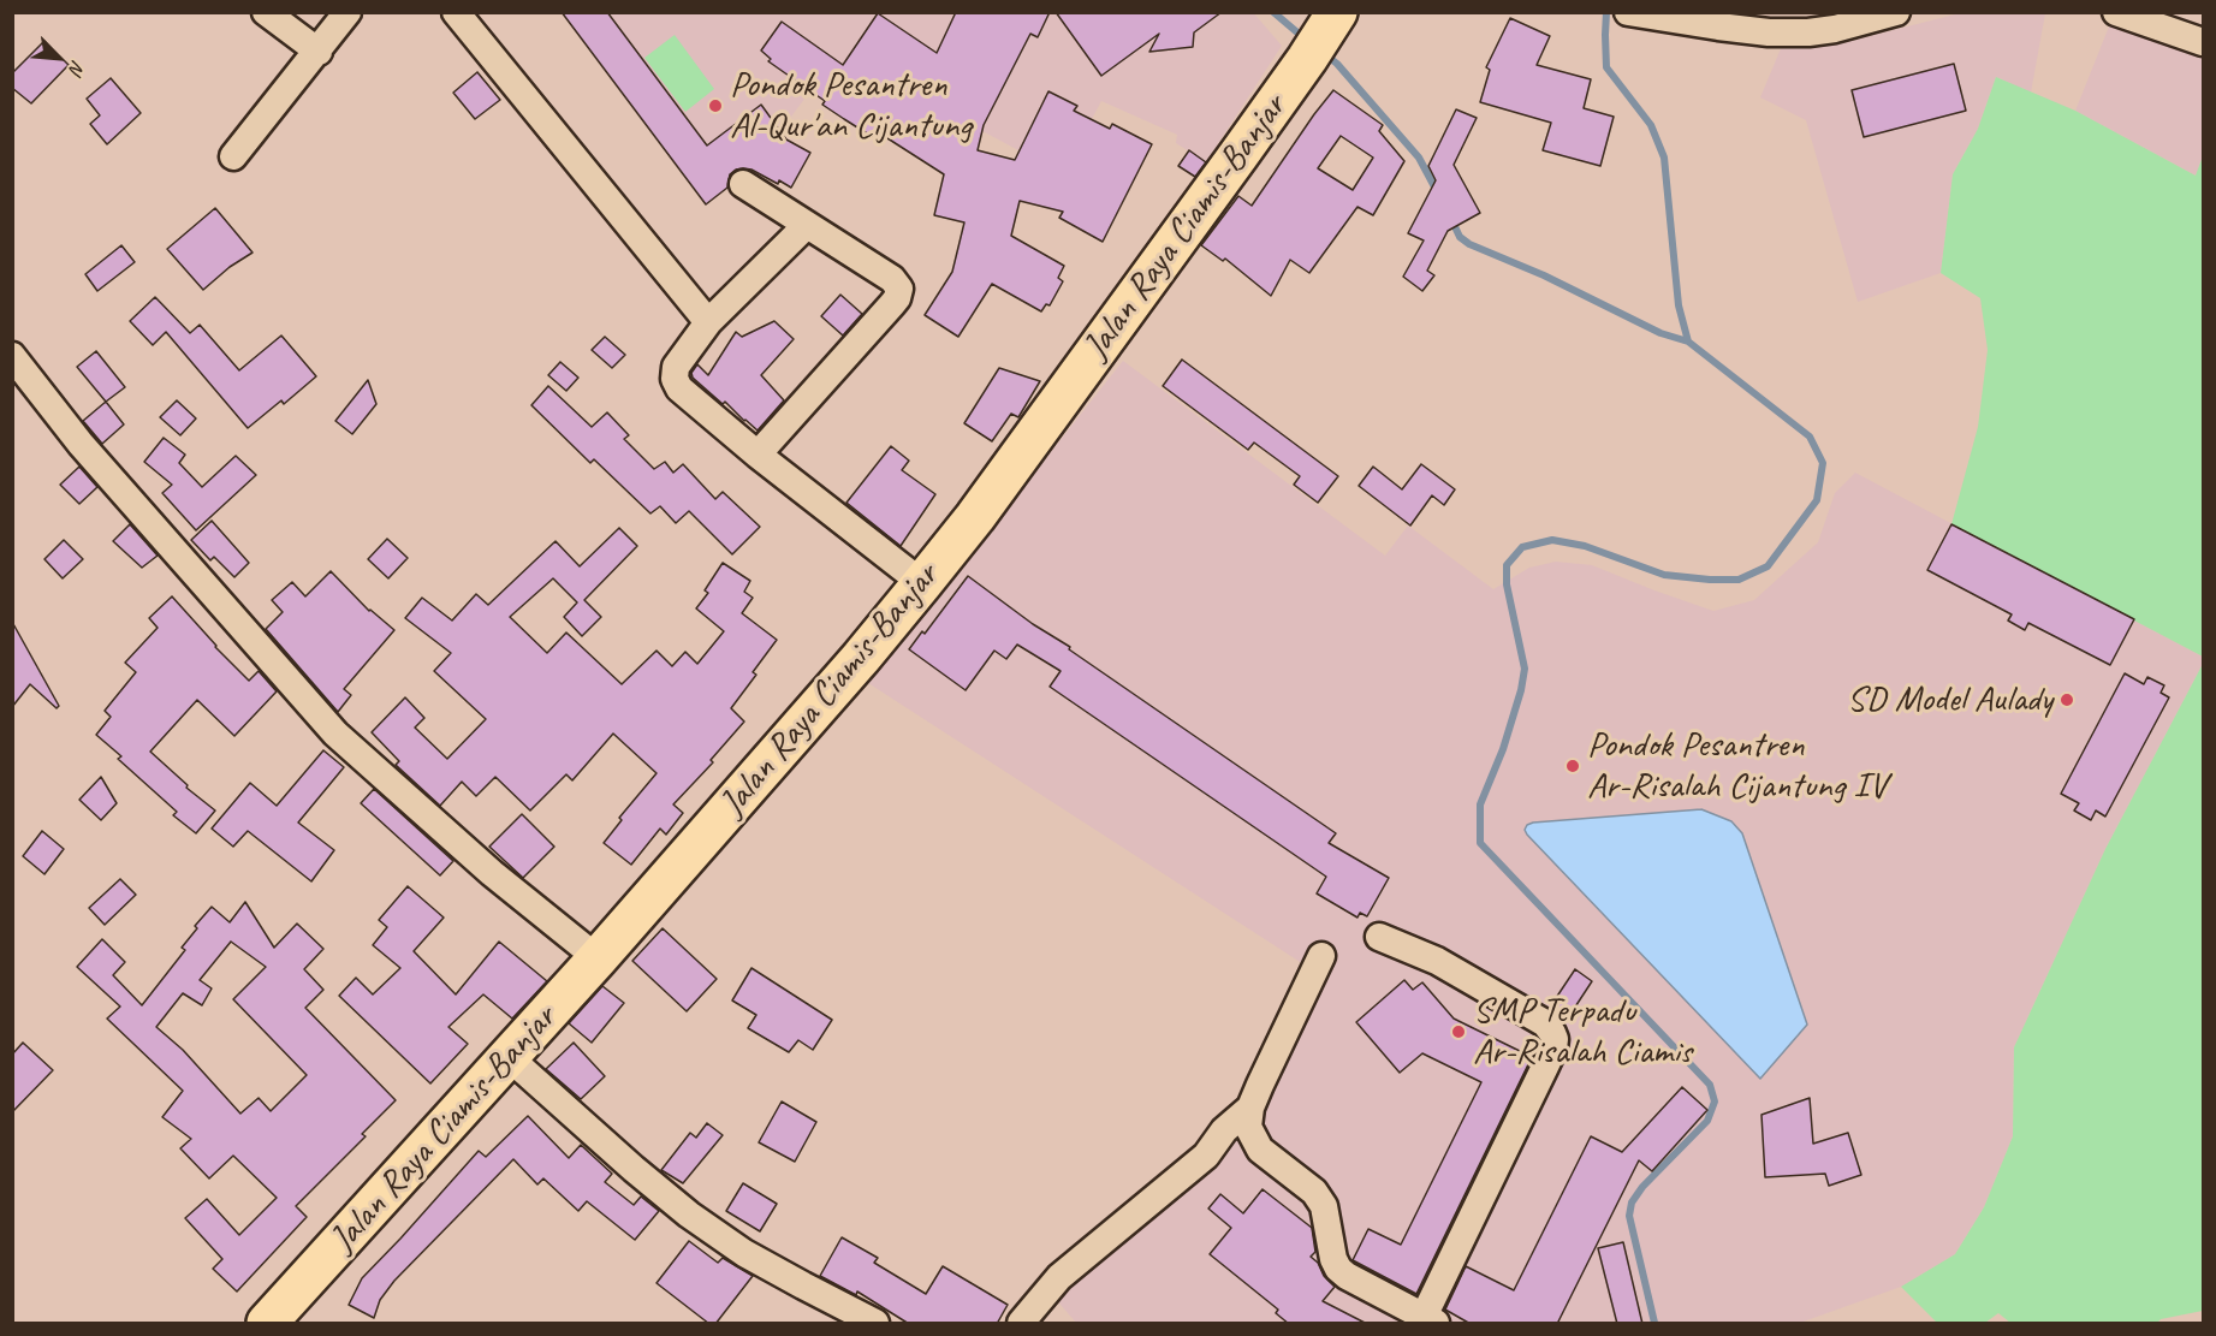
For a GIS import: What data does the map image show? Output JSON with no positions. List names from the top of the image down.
{
  "streets": {
    "highway": ["Jalan Raya Ciamis-Banjar"]
  },
  "places": [
    "Pondok Pesantren Al-Qur'an Cijantung",
    "SD Model Aulady",
    "Pondok Pesantren Ar-Risalah Cijantung IV",
    "SMP Terpadu Ar-Risalah Ciamis"
  ],
  "north": "bottom right"
}
